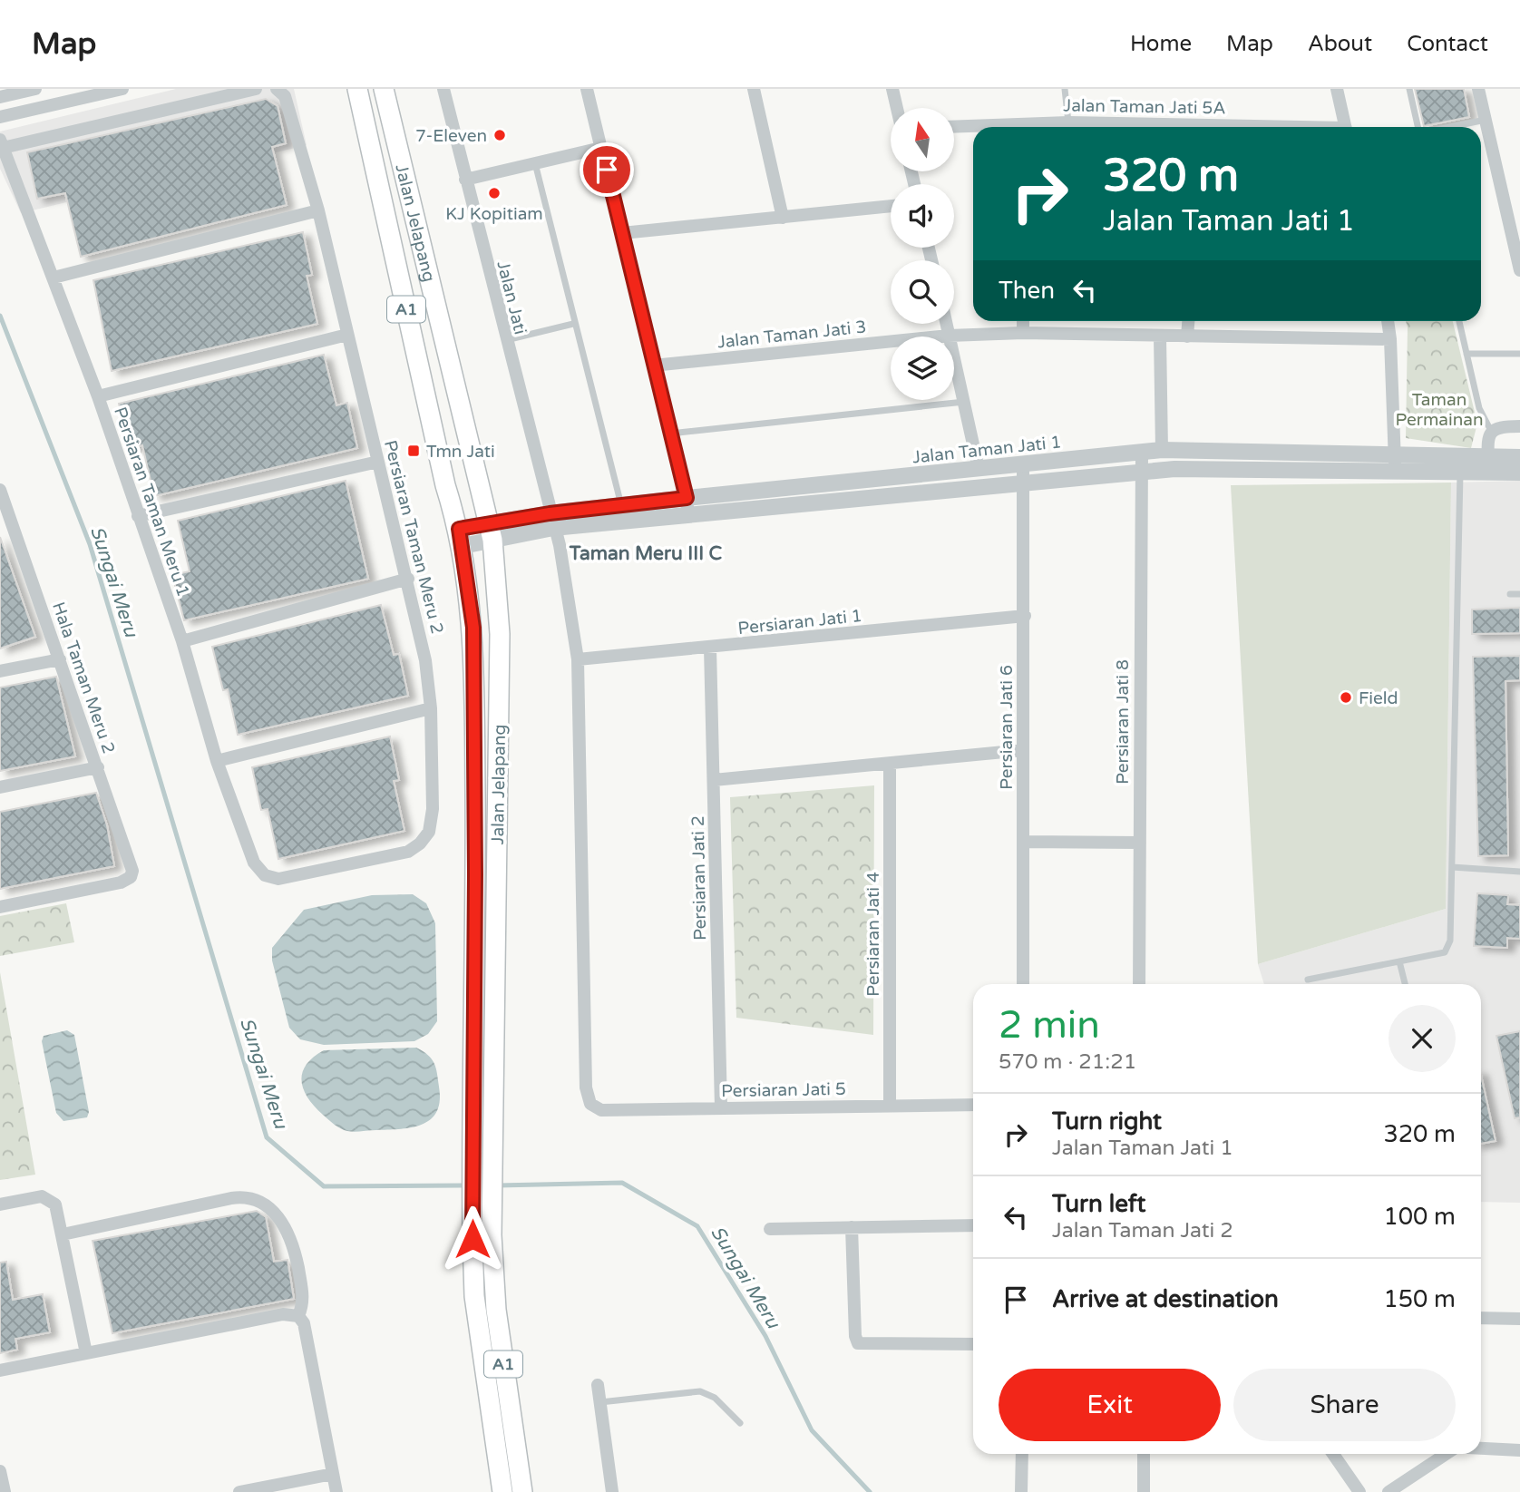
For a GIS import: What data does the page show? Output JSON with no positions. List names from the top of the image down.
{
  "streets": {
    "main road": ["Jalan Jelapang", "A1"],
    "street": [
      "Jalan Taman Jati 5A",
      "Jalan Jati",
      "Jalan Taman Jati 3",
      "Jalan Taman Jati 1",
      "Persiaran Taman Meru 1",
      "Persiaran Taman Meru 2",
      "Persiaran Jati 1",
      "Hala Taman Meru 2",
      "Persiaran Jati 8",
      "Persiaran Jati 6",
      "Persiaran Jati 2",
      "Persiaran Jati 4",
      "Persiaran Jati 5"
    ]
  },
  "crossings": [
    ["Jalan Jelapang", "Jalan Taman Jati 1"],
    ["Jalan Jati", "Jalan Taman Jati 1"],
    ["Jalan Jati", "Persiaran Jati 1"],
    ["Jalan Jati", "Persiaran Jati 5"],
    ["Jalan Taman Jati 1", "Persiaran Jati 8"],
    ["Jalan Taman Jati 1", "Persiaran Jati 6"],
    ["Persiaran Taman Meru 1", "Persiaran Taman Meru 2"],
    ["Persiaran Jati 1", "Persiaran Jati 6"],
    ["Persiaran Jati 1", "Persiaran Jati 2"],
    ["Persiaran Jati 2", "Persiaran Jati 5"],
    ["Persiaran Jati 4", "Persiaran Jati 5"]
  ],
  "districts": ["Taman Meru III C"],
  "water": ["Sungai Meru"],
  "parks": ["Taman Permainan"],
  "places": {
    "other": ["7-Eleven", "KJ Kopitiam", "Field"],
    "transit": ["Tmn Jati"]
  },
  "north": "top",
  "page": {
    "header": "Map",
    "nav": [
      "Home",
      "Map",
      "About",
      "Contact"
    ],
    "turn": ["320 m", "Jalan Taman Jati 1"],
    "then": "Then",
    "heading": ["2 min", "570 m · 21:21"],
    "list": [
      {
        "name": "Turn right",
        "note": "Jalan Taman Jati 1",
        "value": "320 m"
      },
      {
        "name": "Turn left",
        "note": "Jalan Taman Jati 2",
        "value": "100 m"
      },
      {
        "name": "Arrive at destination",
        "value": "150 m"
      }
    ],
    "buttons": ["Exit", "Share"]
  }
}
